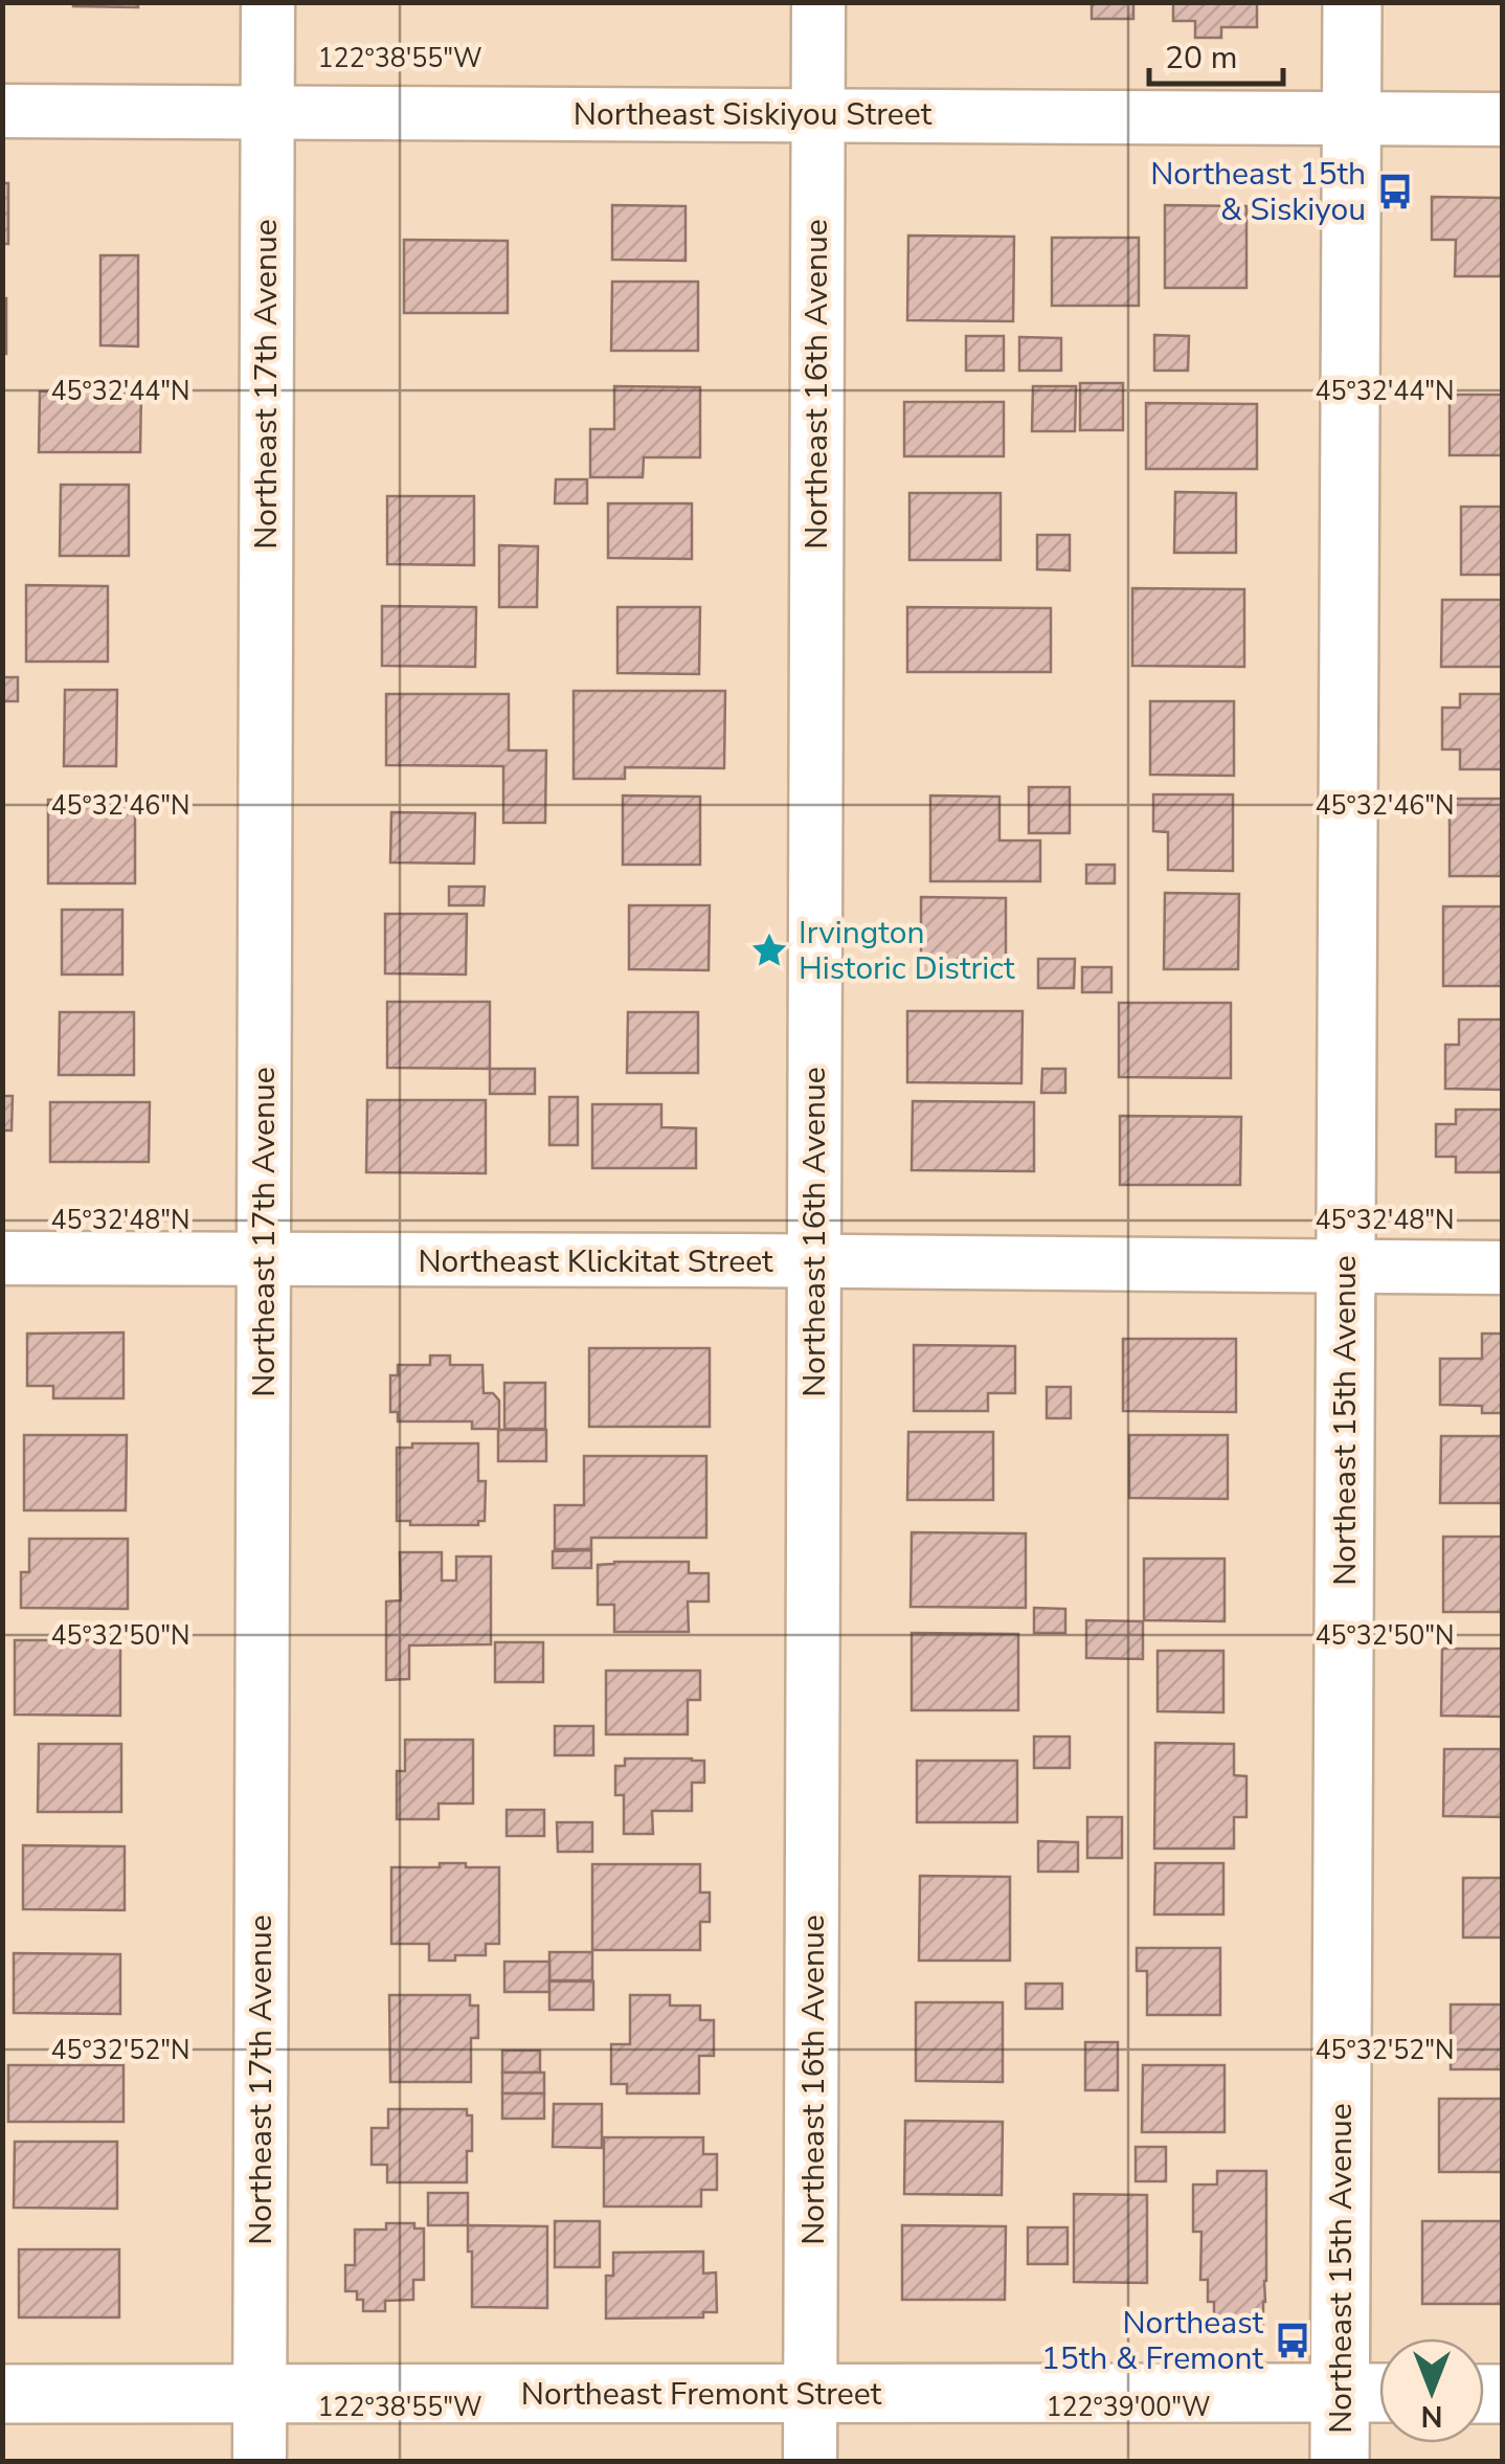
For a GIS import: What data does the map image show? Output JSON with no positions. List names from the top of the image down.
{
  "streets": {
    "street": [
      "Northeast Siskiyou Street",
      "Northeast 17th Avenue",
      "Northeast 16th Avenue",
      "Northeast Klickitat Street",
      "Northeast 15th Avenue",
      "Northeast Fremont Street"
    ]
  },
  "crossings": [
    ["Northeast Siskiyou Street", "Northeast 17th Avenue"],
    ["Northeast Siskiyou Street", "Northeast 16th Avenue"],
    ["Northeast Siskiyou Street", "Northeast 15th Avenue"],
    ["Northeast 17th Avenue", "Northeast Klickitat Street"],
    ["Northeast 17th Avenue", "Northeast Fremont Street"],
    ["Northeast 16th Avenue", "Northeast Klickitat Street"],
    ["Northeast 16th Avenue", "Northeast Fremont Street"],
    ["Northeast Klickitat Street", "Northeast 15th Avenue"],
    ["Northeast 15th Avenue", "Northeast Fremont Street"]
  ],
  "places": {
    "bus stop": ["Northeast 15th & Siskiyou", "Northeast 15th & Fremont"],
    "place": ["Irvington Historic District"]
  },
  "scale_bar": "20 m",
  "north": "bottom",
  "coordinates": [
    "122°38'55\"W",
    "45°32'44\"N",
    "45°32'46\"N",
    "45°32'48\"N",
    "45°32'50\"N",
    "45°32'52\"N",
    "122°39'00\"W"
  ]
}
